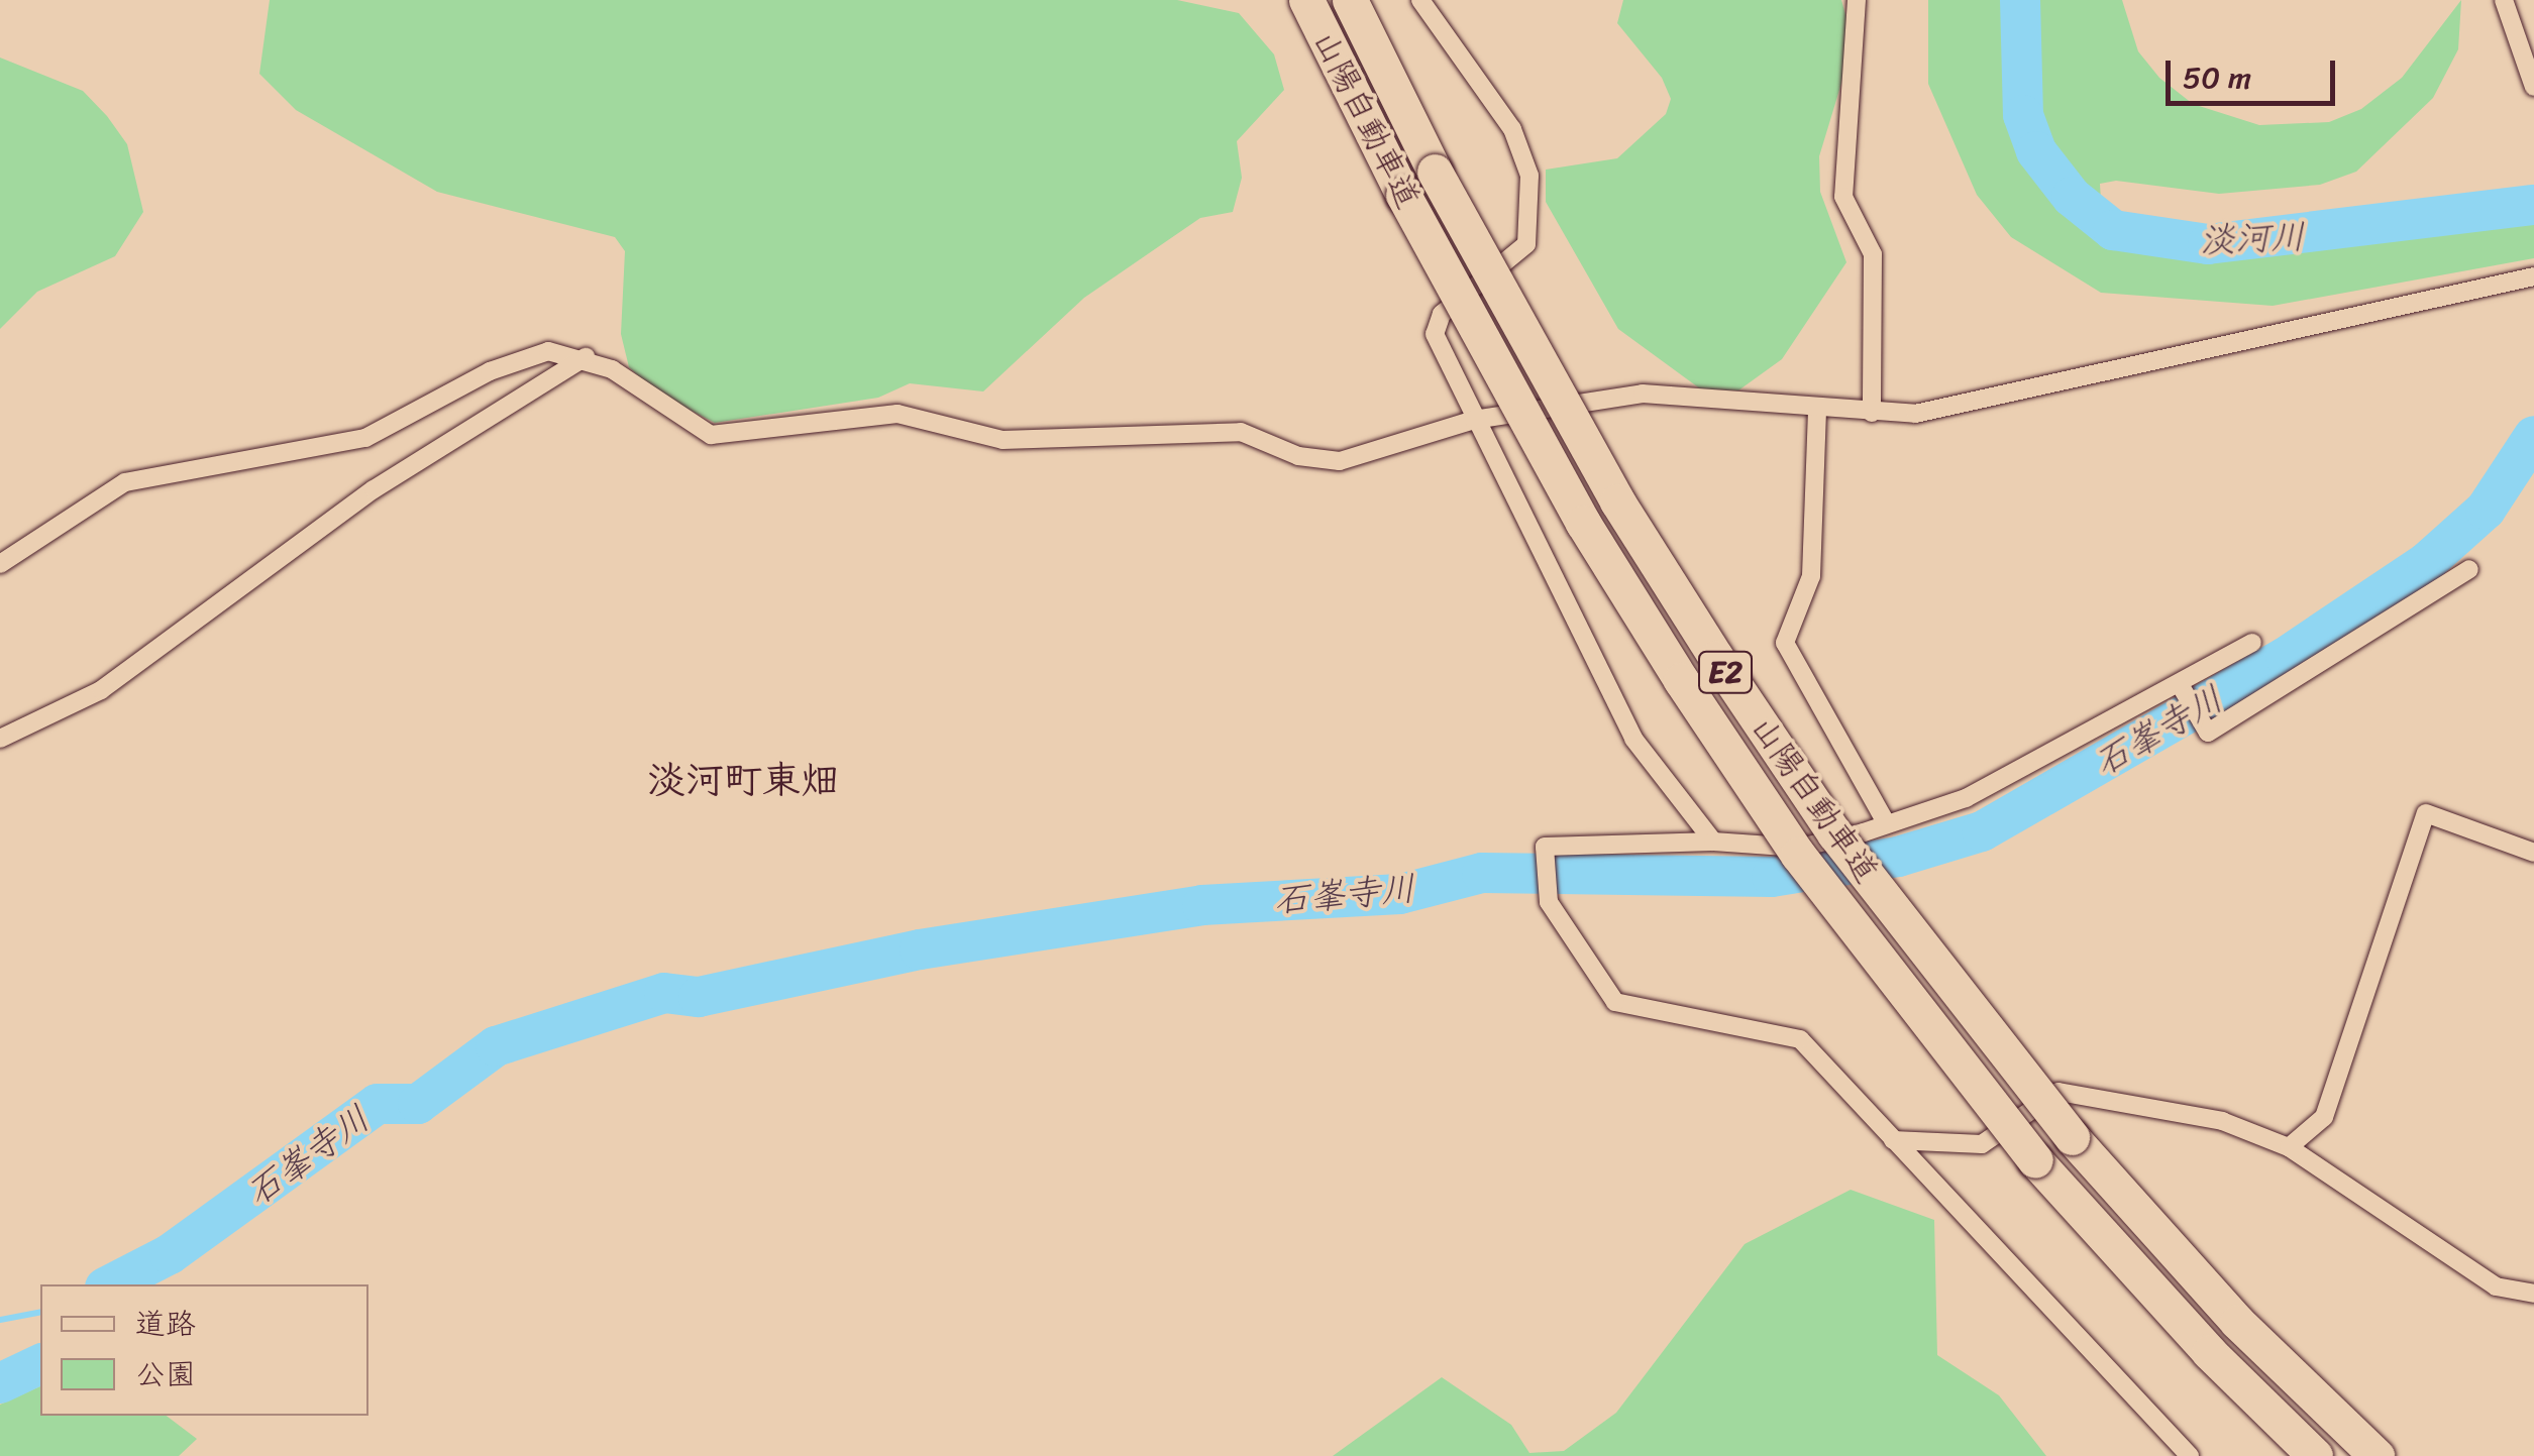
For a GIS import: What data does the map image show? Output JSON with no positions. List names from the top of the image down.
{
  "streets": {
    "highway": ["山陽自動車道", "E2"]
  },
  "districts": ["淡河町東畑"],
  "water": ["淡河川", "石峯寺川"],
  "legend": ["道路", "公園"],
  "scale_bar": "50 m"
}
